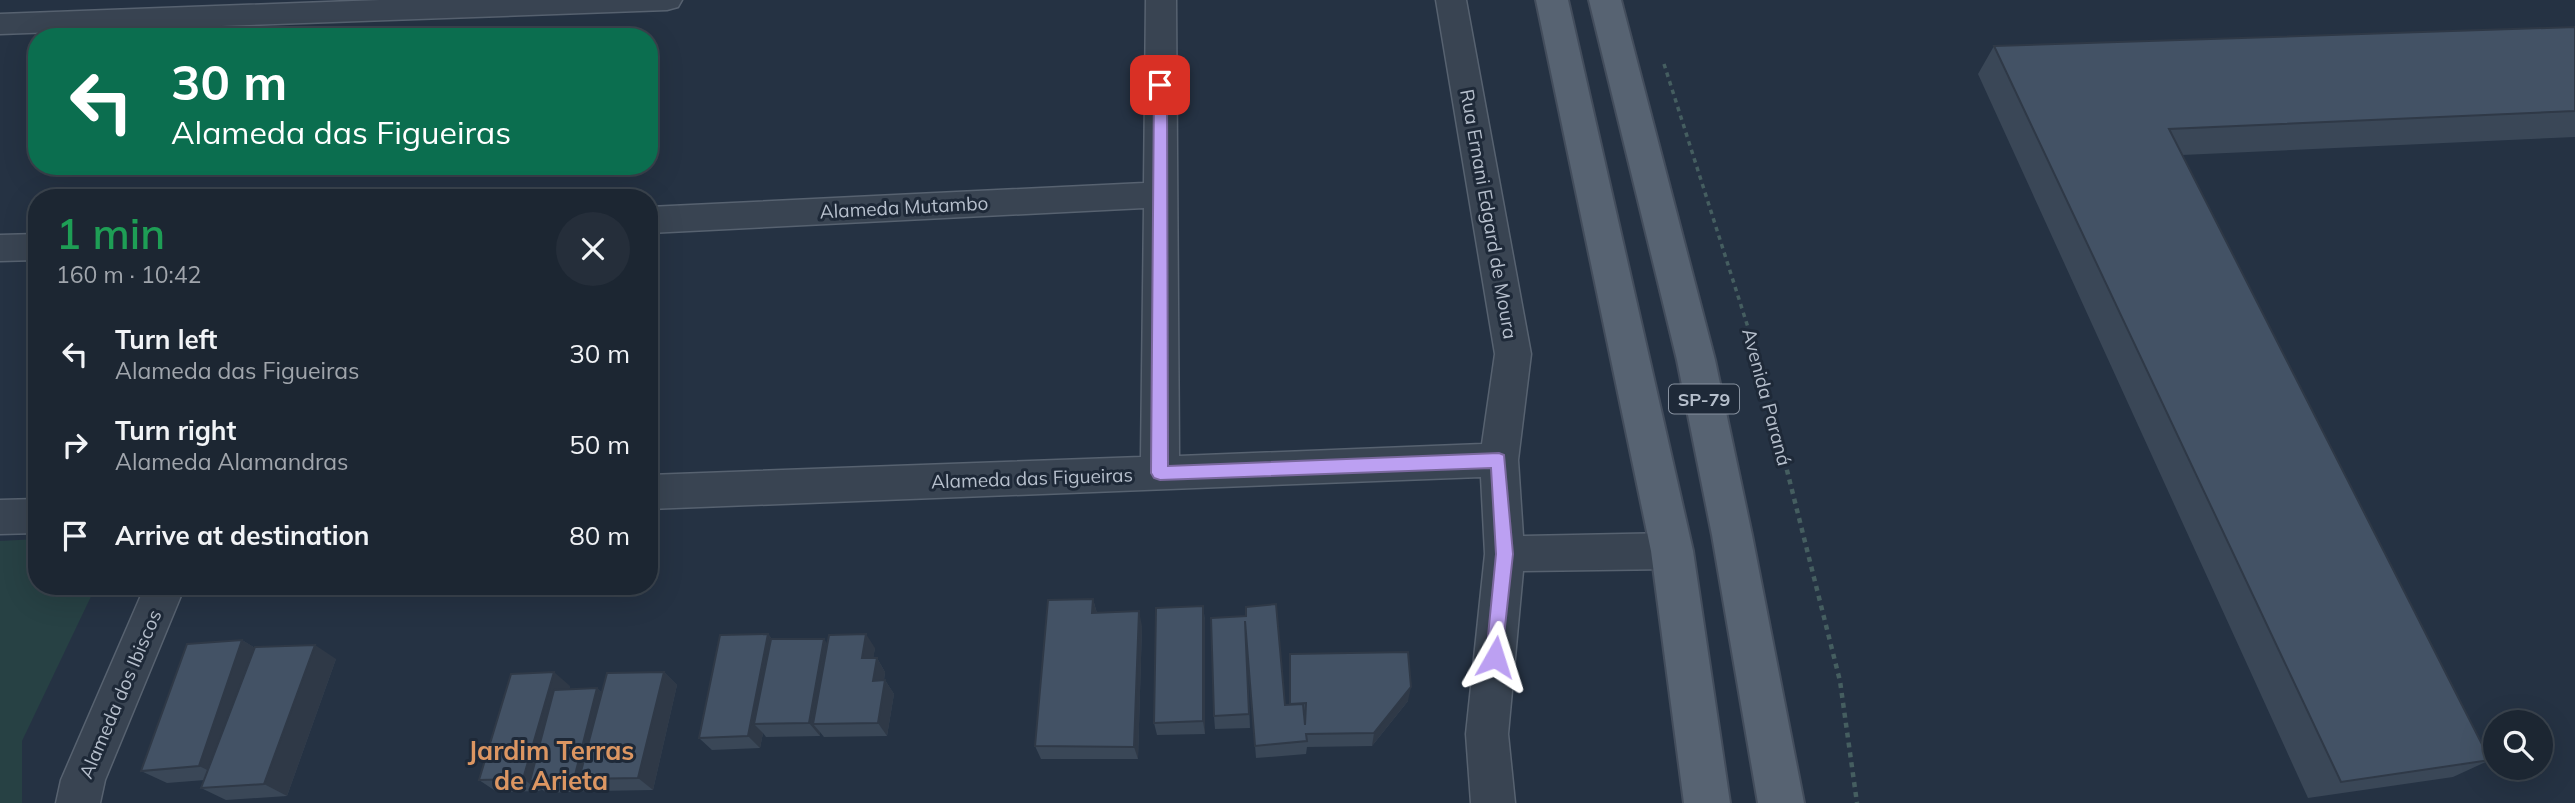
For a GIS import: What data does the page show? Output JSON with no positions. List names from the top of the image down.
{
  "streets": {
    "main road": ["SP-79"],
    "street": [
      "Alameda Mutambo",
      "Rua Ernani Edgard de Moura",
      "Alameda das Figueiras",
      "Alameda dos Ibiscos"
    ],
    "path": ["Avenida Paraná"]
  },
  "crossings": [
    ["Rua Ernani Edgard de Moura", "Alameda das Figueiras"]
  ],
  "districts": ["Jardim Terras de Arieta"],
  "page": {
    "turn": ["30 m", "Alameda das Figueiras"],
    "heading": ["1 min", "160 m · 10:42"],
    "list": [
      {
        "name": "Turn left",
        "note": "Alameda das Figueiras",
        "value": "30 m"
      },
      {
        "name": "Turn right",
        "note": "Alameda Alamandras",
        "value": "50 m"
      },
      {
        "name": "Arrive at destination",
        "value": "80 m"
      }
    ]
  }
}
